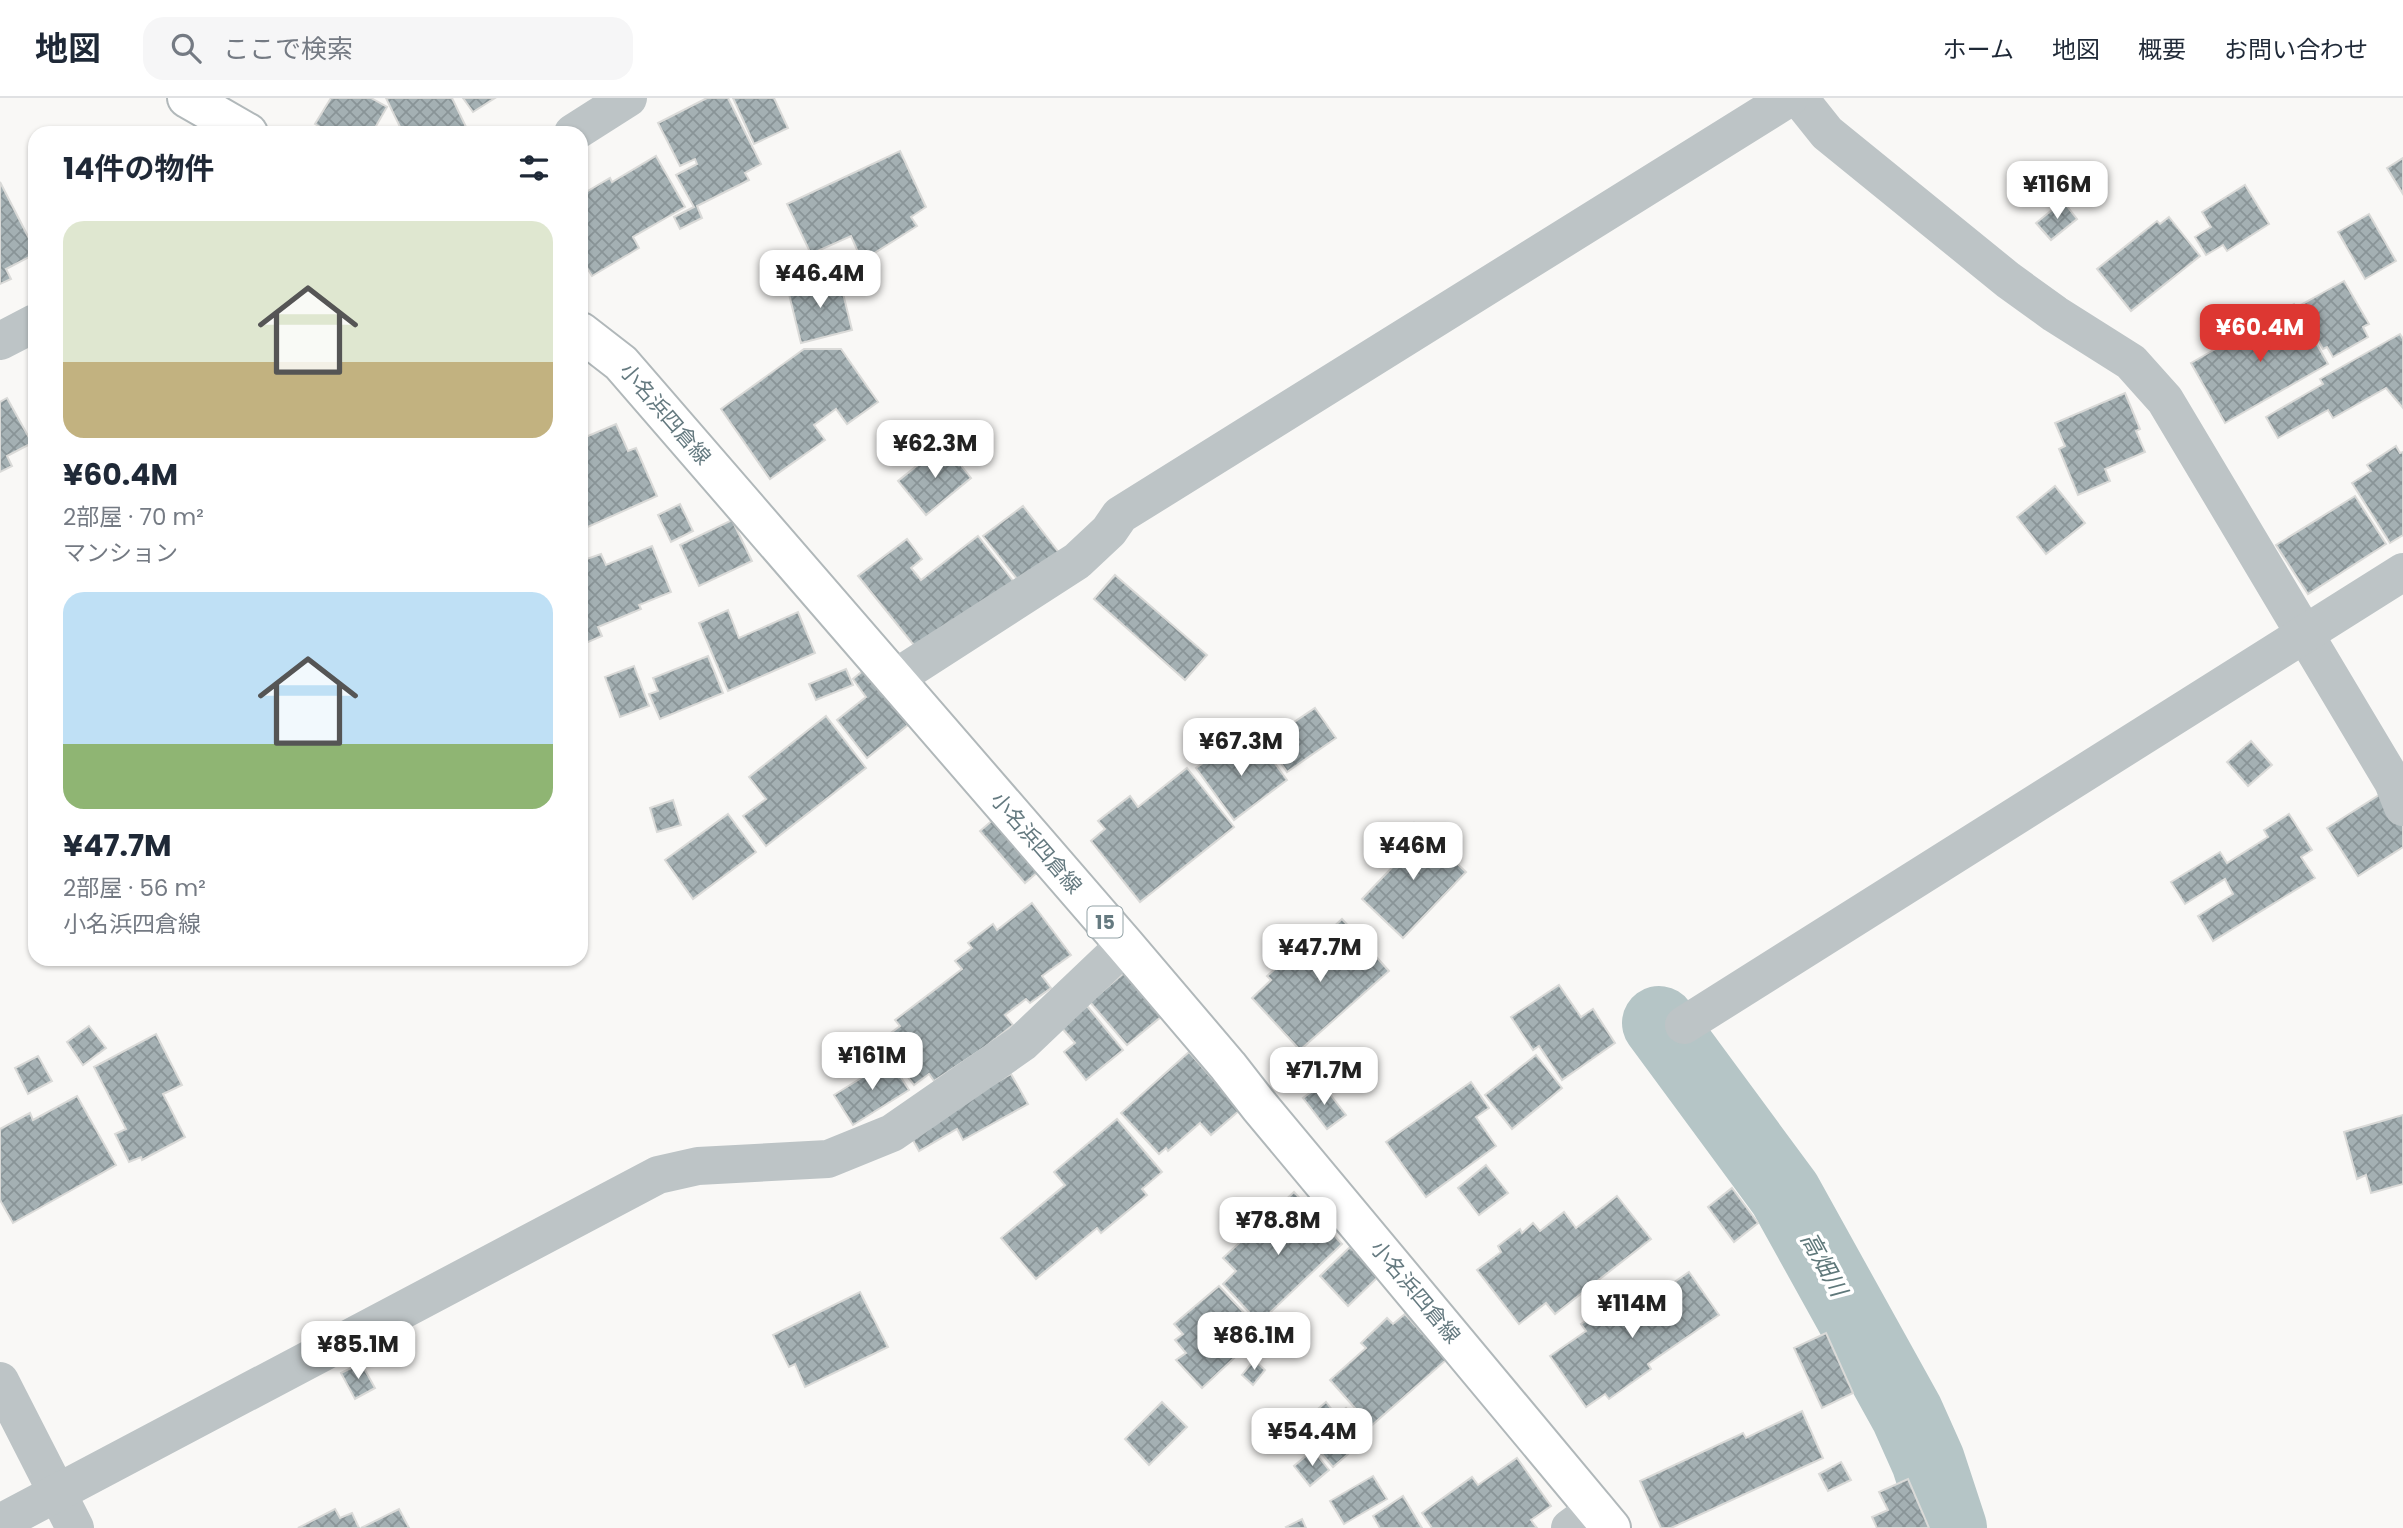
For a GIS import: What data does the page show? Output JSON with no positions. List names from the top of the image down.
{
  "streets": {
    "main road": ["小名浜四倉線", "15"]
  },
  "water": ["高畑川"],
  "page": {
    "header": "地図",
    "search": "ここで検索",
    "nav": [
      "ホーム",
      "地図",
      "概要",
      "お問い合わせ"
    ],
    "heading": "14件の物件",
    "price": [
      "¥116M",
      "¥46.4M",
      "¥60.4M",
      "¥62.3M",
      "¥67.3M",
      "¥46M",
      "¥47.7M",
      "¥161M",
      "¥71.7M",
      "¥78.8M",
      "¥114M",
      "¥86.1M",
      "¥85.1M",
      "¥54.4M"
    ],
    "list": [
      {
        "name": "¥60.4M",
        "note": "2部屋 · 70 m² · マンション"
      },
      {
        "name": "¥47.7M",
        "note": "2部屋 · 56 m² · 小名浜四倉線"
      }
    ]
  }
}
